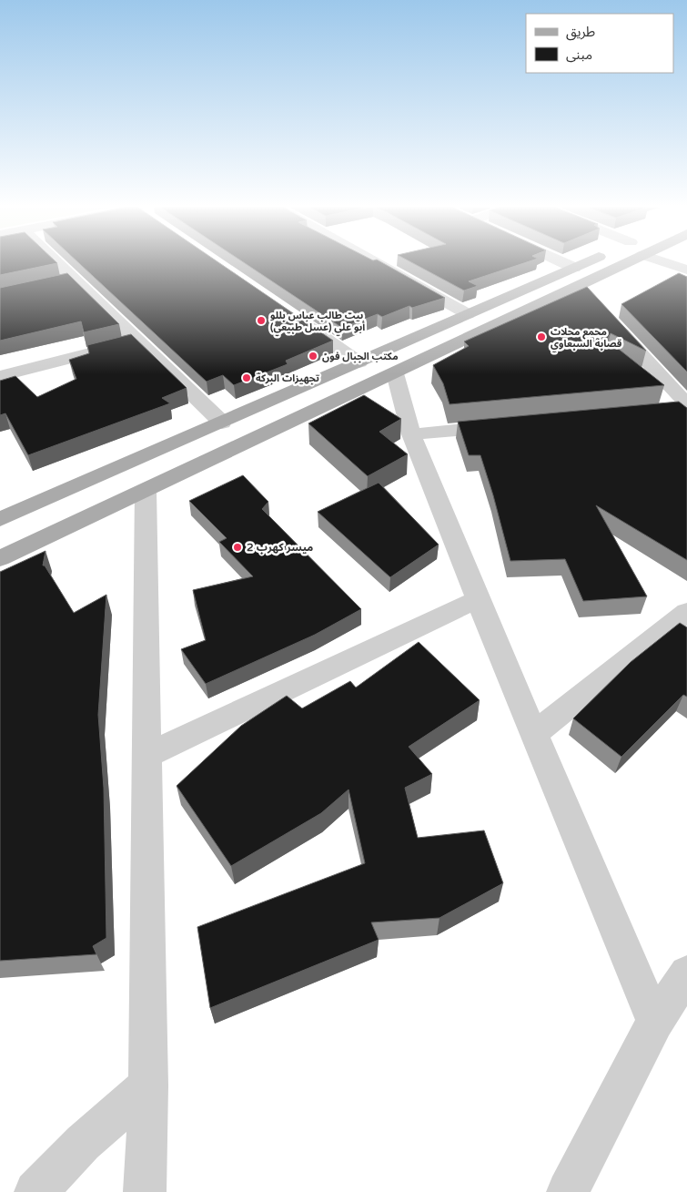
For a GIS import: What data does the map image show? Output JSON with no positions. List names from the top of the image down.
{
  "places": [
    "بيت طالب عباس بللو أبو علي (عسل طبيعي)",
    "مجمع محلات قصابة السبعاوي",
    "مكتب الجبال فون",
    "تجهيزات البركة",
    "ميسر كهرب 2"
  ],
  "legend": ["طريق", "مبنى"]
}
